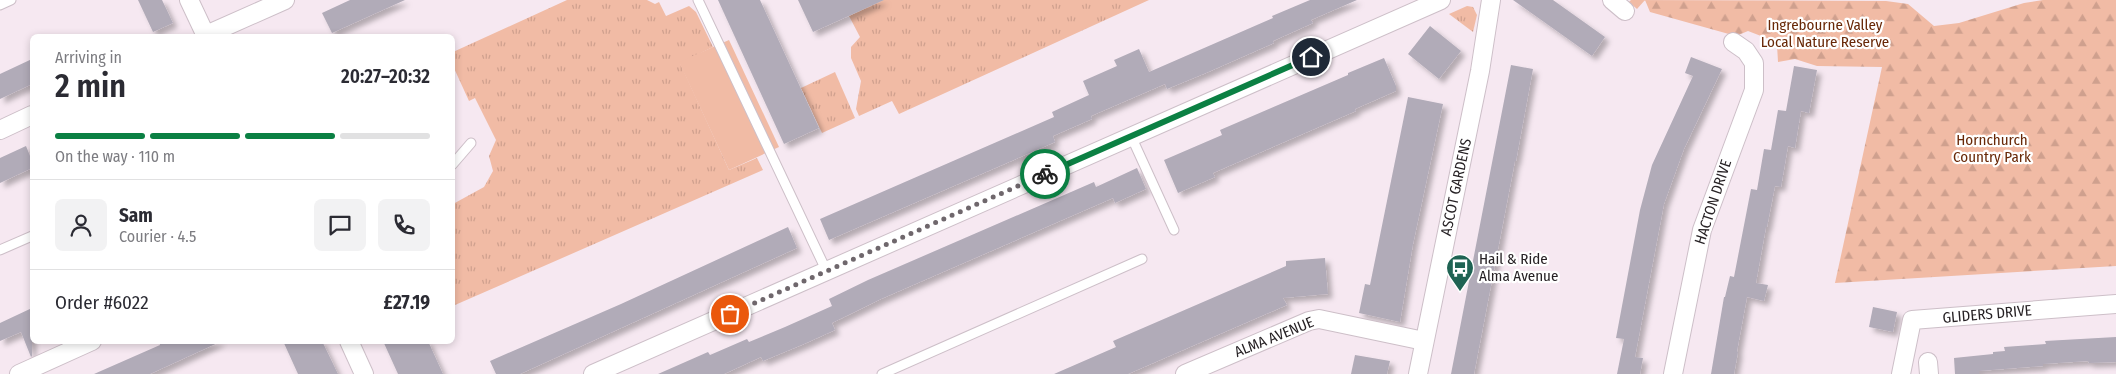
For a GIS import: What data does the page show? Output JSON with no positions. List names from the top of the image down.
{
  "streets": {
    "street": [
      "ASCOT GARDENS",
      "HACTON DRIVE",
      "GLIDERS DRIVE",
      "ALMA AVENUE"
    ]
  },
  "crossings": [
    ["ASCOT GARDENS", "ALMA AVENUE"]
  ],
  "parks": ["Ingrebourne Valley Local Nature Reserve", "Hornchurch Country Park"],
  "places": {
    "bus stop": ["Hail & Ride Alma Avenue"]
  },
  "page": {
    "heading": ["2 min", "Arriving in", "20:27–20:32"],
    "panel": [
      "Sam",
      "Courier · 4.5",
      "Order #6022",
      "£27.19"
    ],
    "bar": "On the way · 110 m"
  }
}
